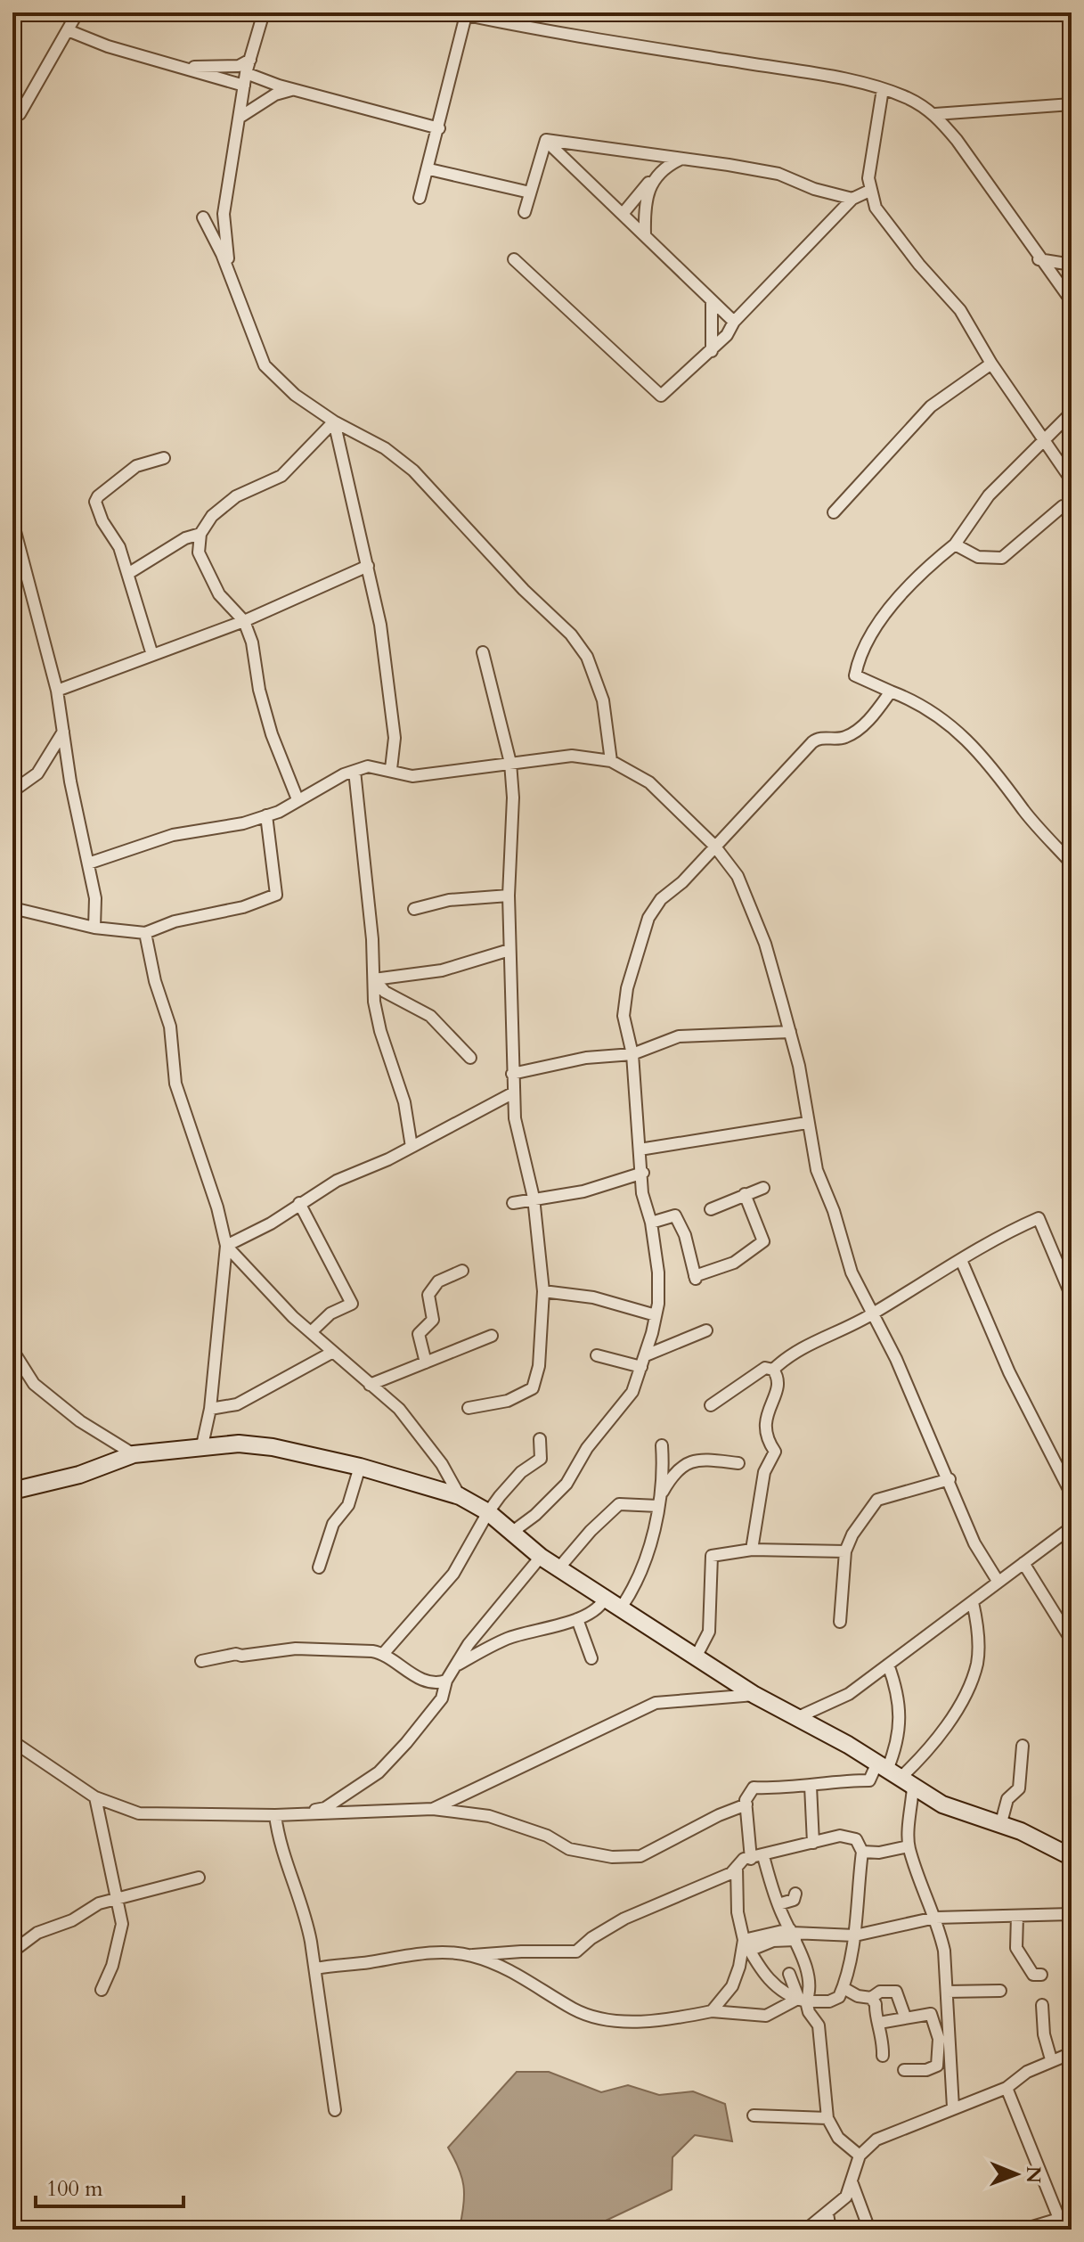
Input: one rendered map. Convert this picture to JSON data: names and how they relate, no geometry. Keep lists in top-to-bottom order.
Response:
{
  "scale_bar": "100 m",
  "north": "right"
}
